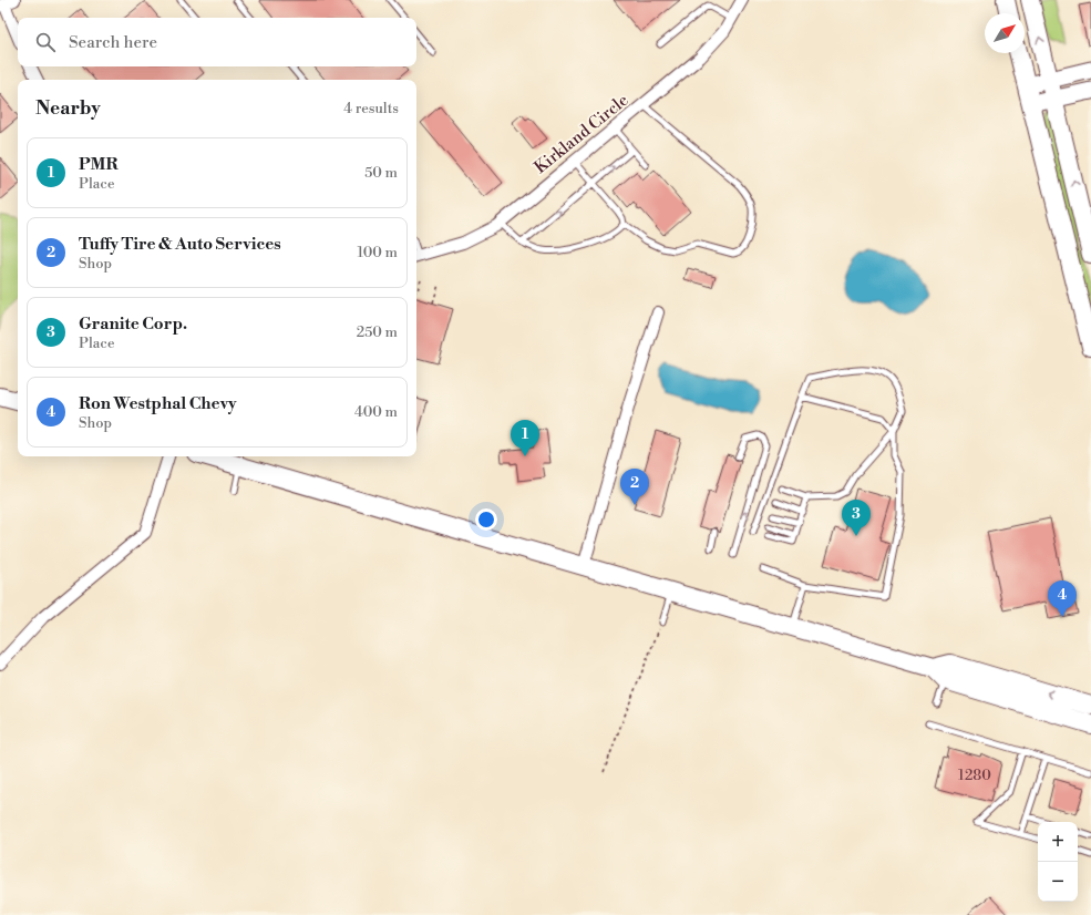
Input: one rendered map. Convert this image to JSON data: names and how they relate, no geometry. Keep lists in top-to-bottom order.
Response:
{
  "streets": {
    "street": ["Kirkland Circle"]
  },
  "house_numbers": ["1280"],
  "north": "top right",
  "page": {
    "search": "Search here",
    "heading": ["Nearby", "4 results"],
    "list": [
      {
        "mark": "1",
        "name": "PMR",
        "note": "Place",
        "value": "50 m"
      },
      {
        "mark": "2",
        "name": "Tuffy Tire & Auto Services",
        "note": "Shop",
        "value": "100 m"
      },
      {
        "mark": "3",
        "name": "Granite Corp.",
        "note": "Place",
        "value": "250 m"
      },
      {
        "mark": "4",
        "name": "Ron Westphal Chevy",
        "note": "Shop",
        "value": "400 m"
      }
    ],
    "pins": [
      "1",
      "2",
      "3",
      "4"
    ],
    "map_buttons": ["+", "−"]
  }
}
